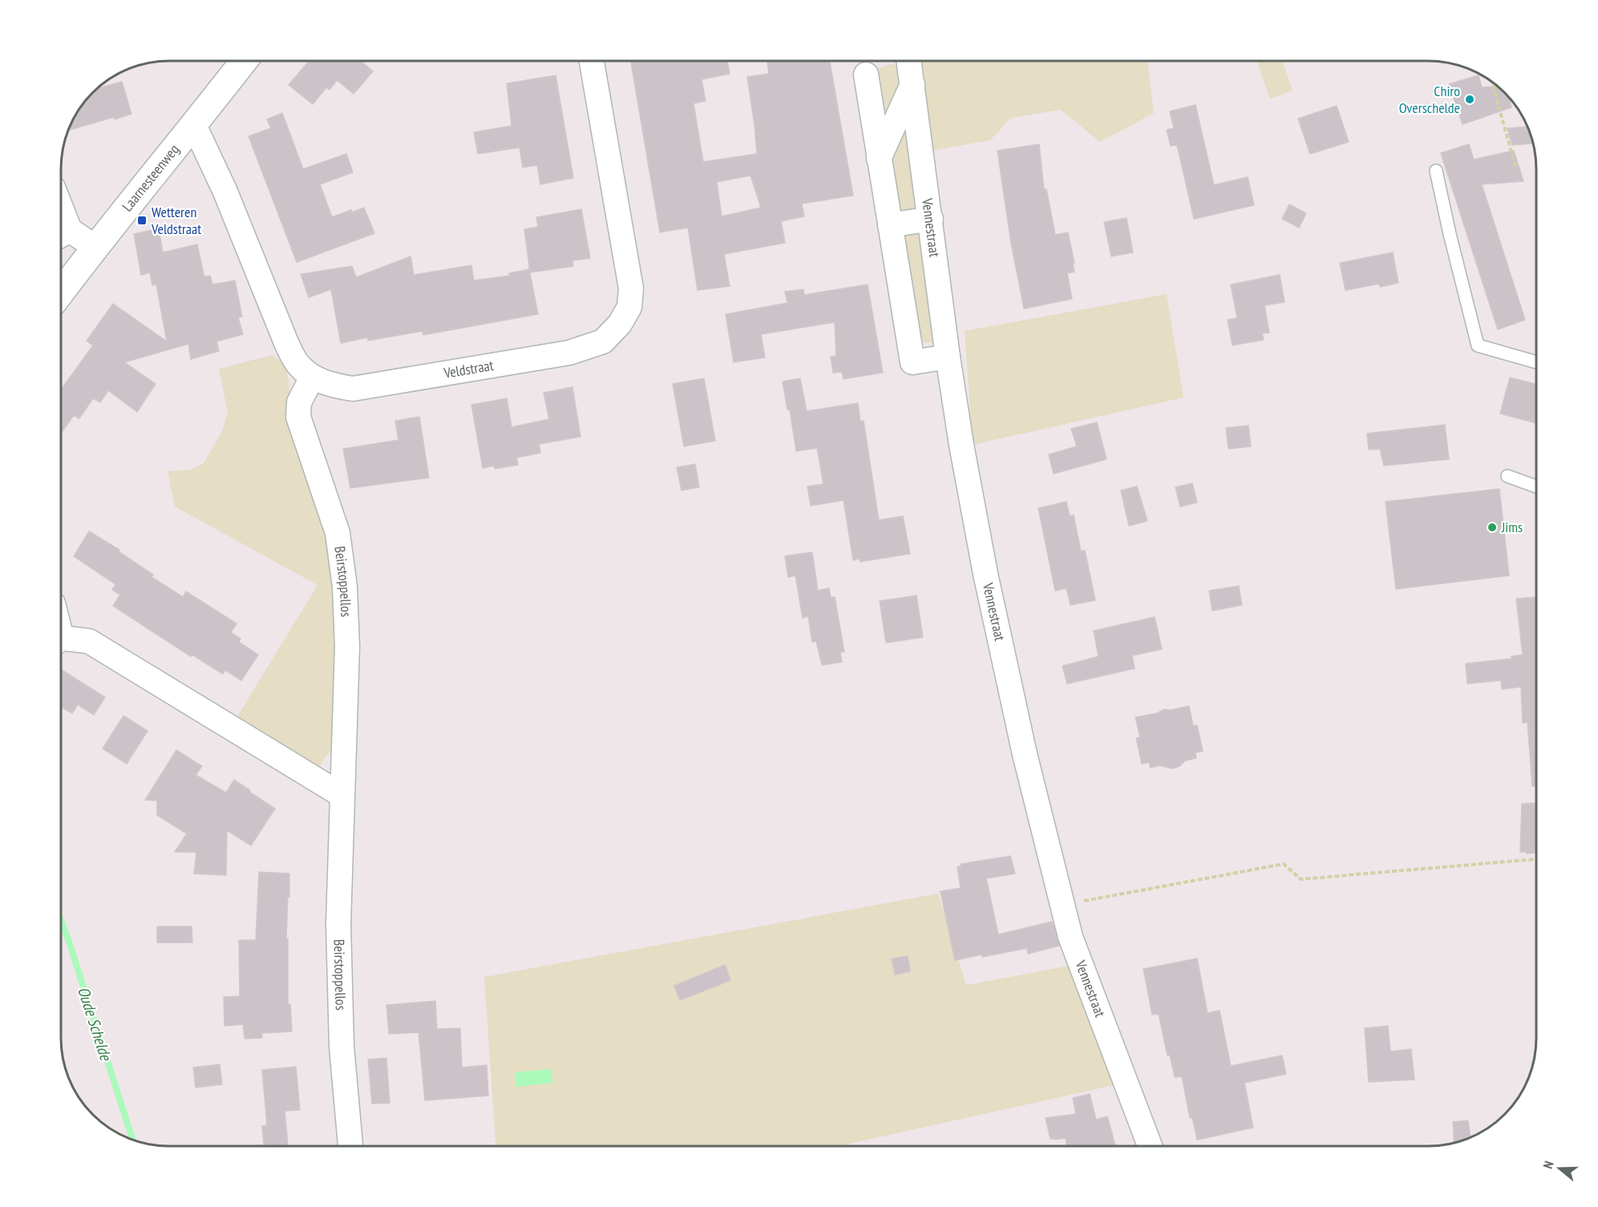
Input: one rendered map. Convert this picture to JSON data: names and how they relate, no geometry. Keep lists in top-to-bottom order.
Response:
{
  "streets": {
    "street": [
      "Laarnesteenweg",
      "Vennestraat",
      "Veldstraat",
      "Beirstoppellos"
    ]
  },
  "crossings": [
    ["Laarnesteenweg", "Veldstraat"],
    ["Veldstraat", "Beirstoppellos"]
  ],
  "water": ["Oude Schelde"],
  "places": {
    "other": ["Chiro Overschelde", "Jims"],
    "transit": ["Wetteren Veldstraat"]
  },
  "north": "left"
}
